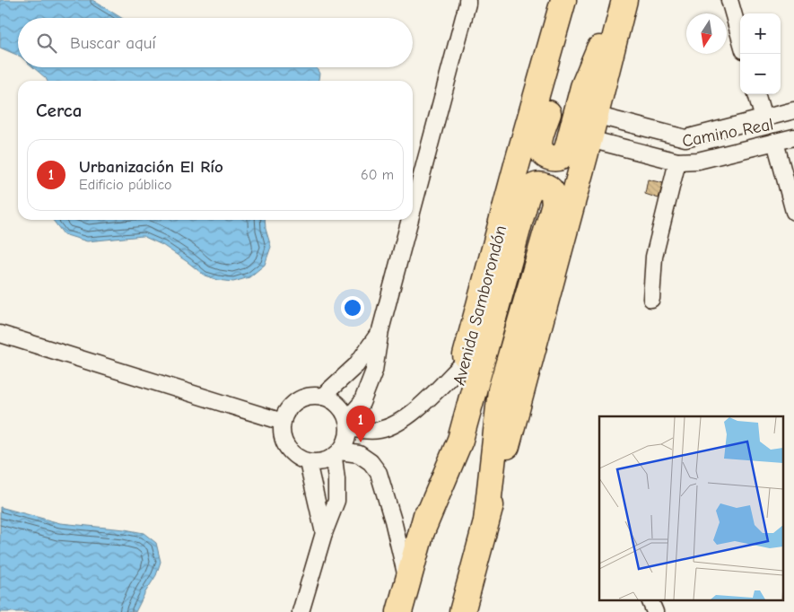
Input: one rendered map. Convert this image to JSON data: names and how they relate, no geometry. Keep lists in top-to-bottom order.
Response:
{
  "streets": {
    "highway": ["Avenida Samborondón"],
    "street": ["Camino Real"]
  },
  "north": "bottom",
  "page": {
    "map_buttons": ["+", "−"],
    "search": "Buscar aquí",
    "heading": "Cerca",
    "list": [
      {
        "mark": "1",
        "name": "Urbanización El Río",
        "note": "Edificio público",
        "value": "60 m"
      }
    ],
    "pins": "1"
  }
}
